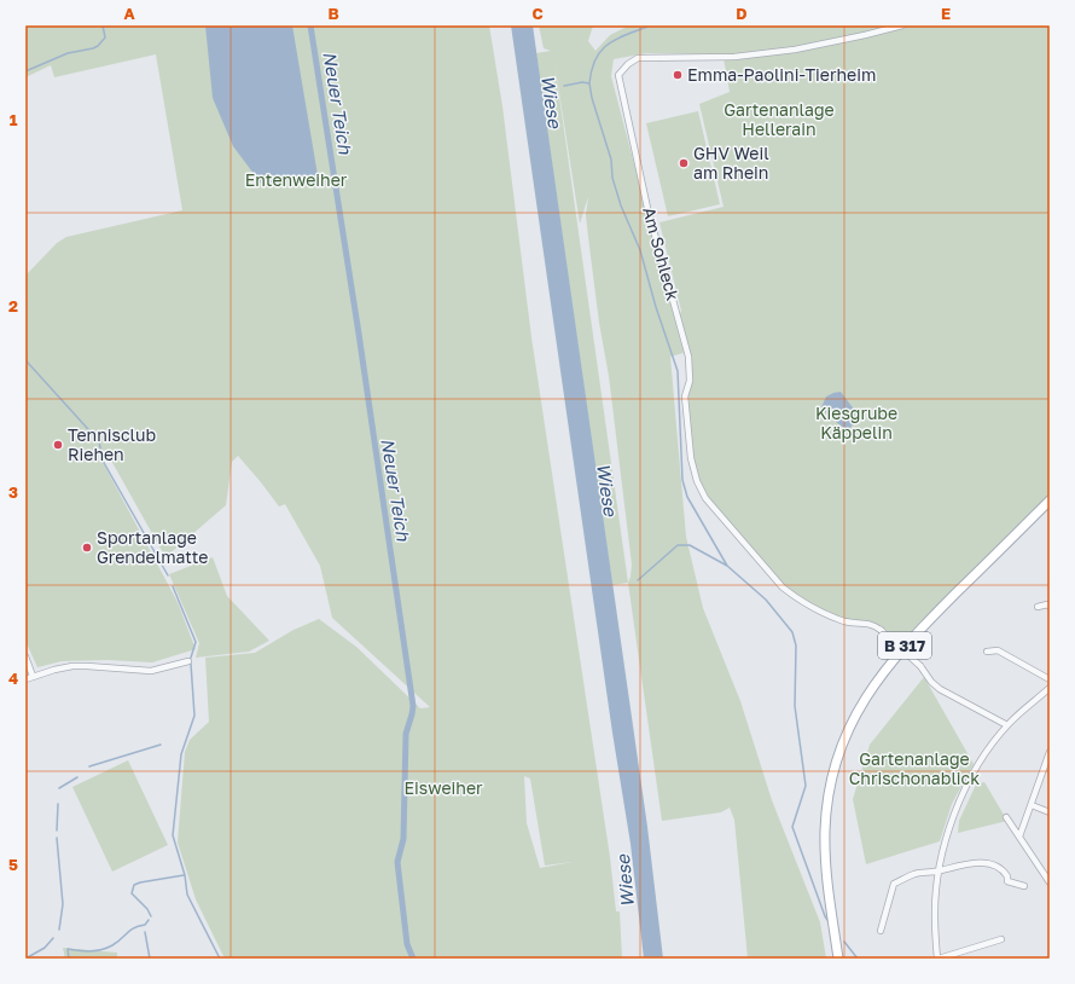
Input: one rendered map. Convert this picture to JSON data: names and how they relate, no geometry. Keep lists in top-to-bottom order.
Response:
{
  "streets": {
    "main road": ["B 317"],
    "street": ["Am Sohleck"]
  },
  "water": ["Wiese", "Neuer Teich"],
  "parks": [
    "Gartenanlage Hellerain",
    "Entenweiher",
    "Kiesgrube Käppelin",
    "Gartenanlage Chrischonablick",
    "Eisweiher"
  ],
  "places": [
    "Emma-Paolini-Tierheim",
    "GHV Weil am Rhein",
    "Tennisclub Riehen",
    "Sportanlage Grendelmatte"
  ],
  "grid": {
    "columns": [
      "A",
      "B",
      "C",
      "D",
      "E"
    ],
    "rows": [
      "1",
      "2",
      "3",
      "4",
      "5"
    ]
  }
}
